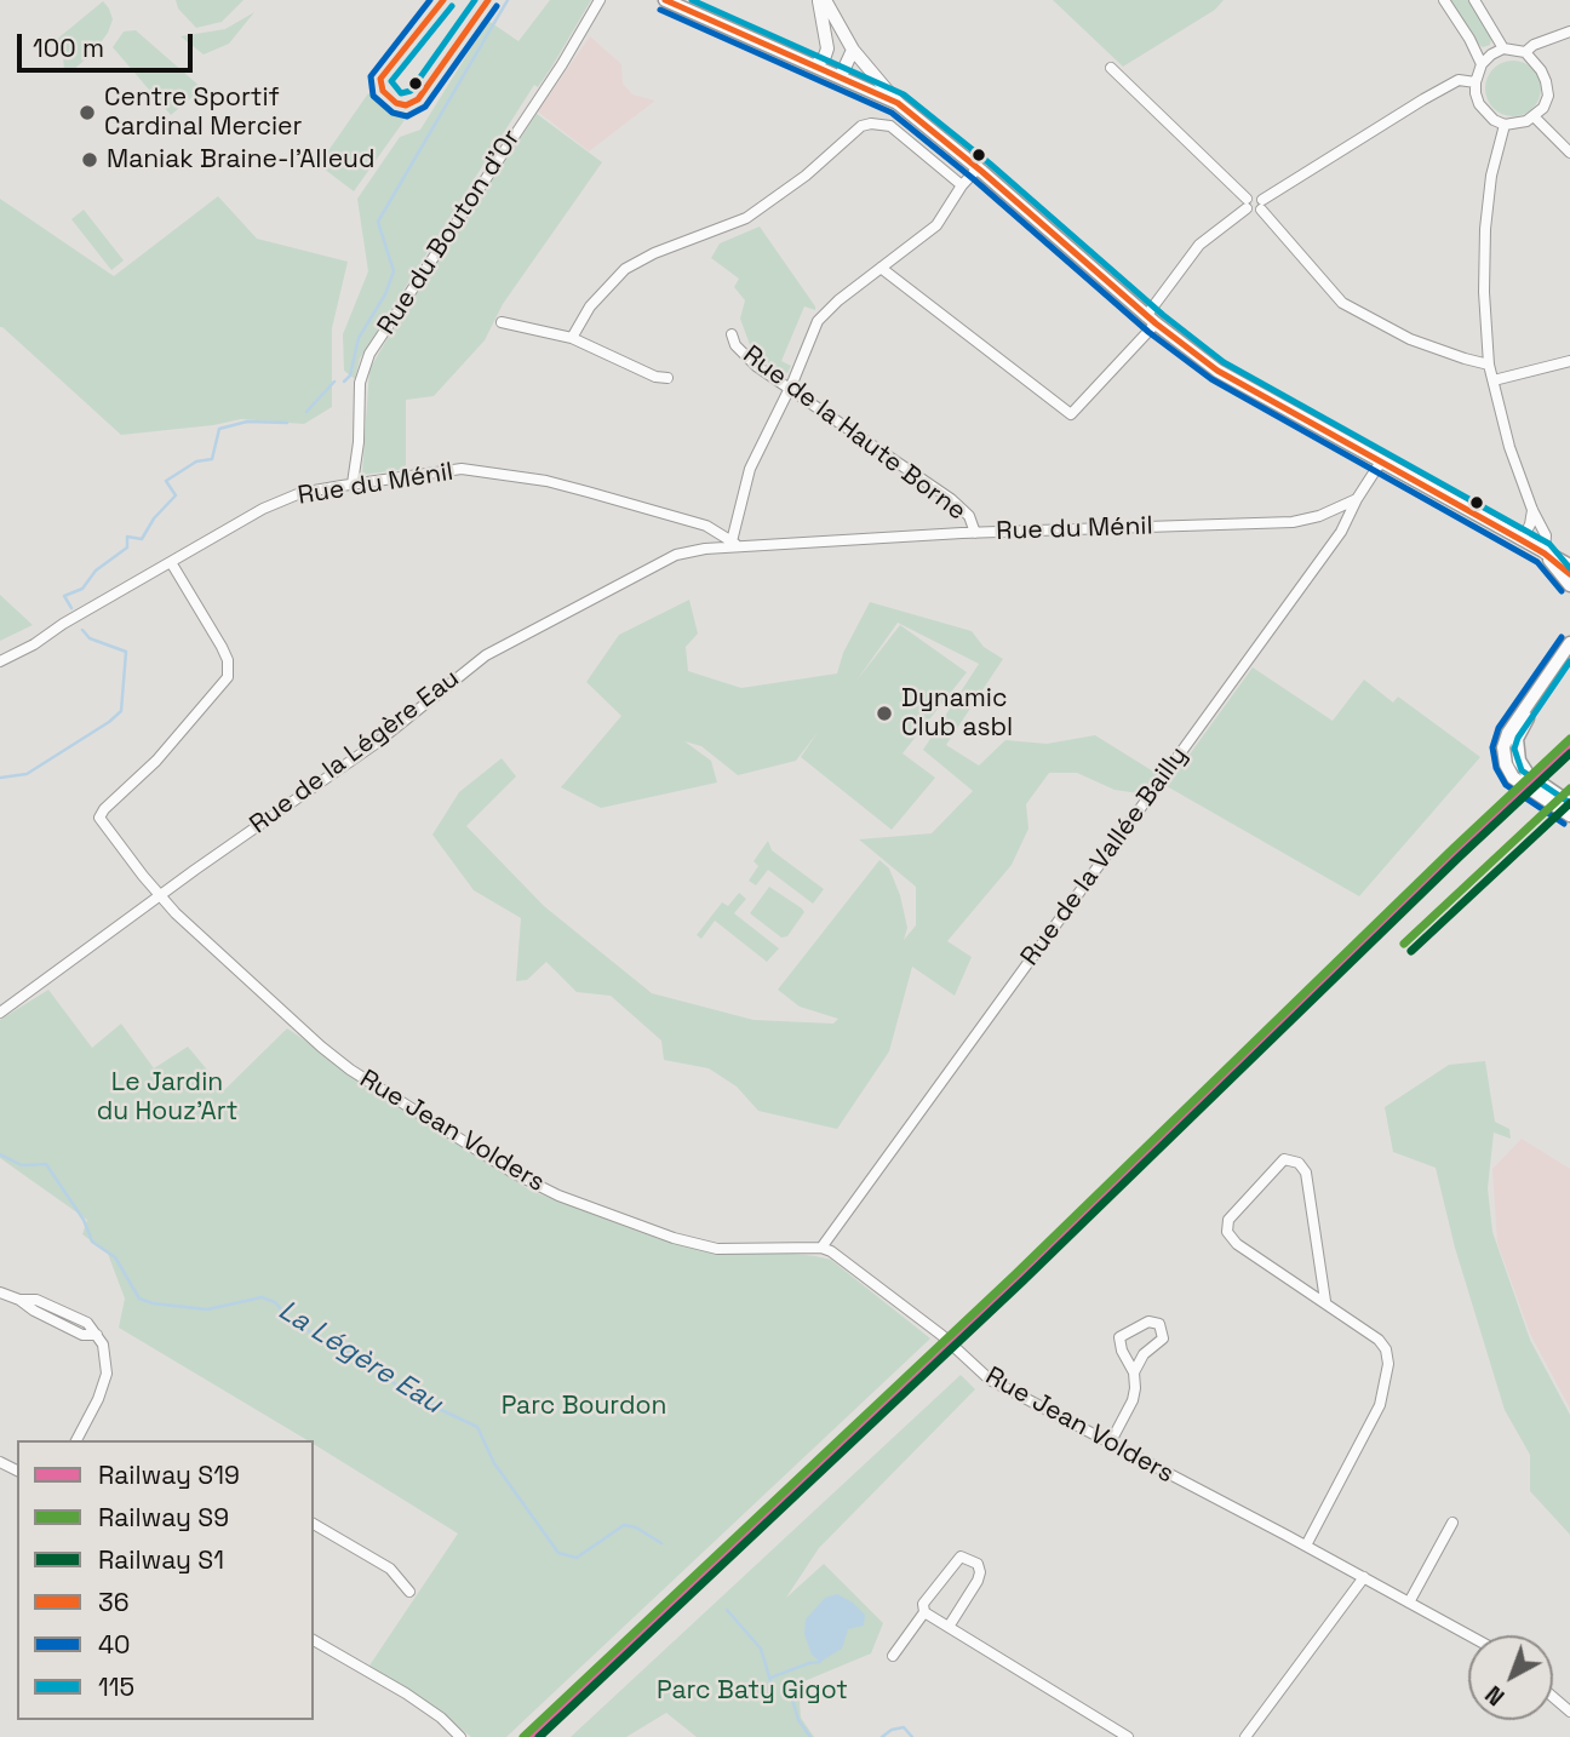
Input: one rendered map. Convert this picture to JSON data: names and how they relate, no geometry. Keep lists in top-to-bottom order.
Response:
{
  "streets": {
    "street": [
      "Rue du Bouton d'Or",
      "Rue de la Haute Borne",
      "Rue du Ménil",
      "Rue de la Légère Eau",
      "Rue de la Vallée Bailly",
      "Rue Jean Volders"
    ]
  },
  "crossings": [
    ["Rue du Bouton d'Or", "Rue du Ménil"],
    ["Rue de la Haute Borne", "Rue du Ménil"],
    ["Rue du Ménil", "Rue de la Légère Eau"],
    ["Rue du Ménil", "Rue de la Vallée Bailly"],
    ["Rue du Ménil", "Rue Jean Volders"],
    ["Rue de la Légère Eau", "Rue Jean Volders"],
    ["Rue de la Vallée Bailly", "Rue Jean Volders"]
  ],
  "water": ["La Légère Eau"],
  "parks": ["Le Jardin du Houz’Art", "Parc Bourdon", "Parc Baty Gigot"],
  "places": ["Centre Sportif Cardinal Mercier", "Maniak Braine-l'Alleud", "Dynamic Club asbl"],
  "lines": [
    "transit line 36",
    "transit line 40",
    "transit line 115",
    "rail line S9",
    "rail line S19",
    "rail line S1"
  ],
  "legend": [
    "Railway S19",
    "Railway S9",
    "Railway S1",
    "36",
    "40",
    "115"
  ],
  "scale_bar": "100 m",
  "north": "bottom left"
}
